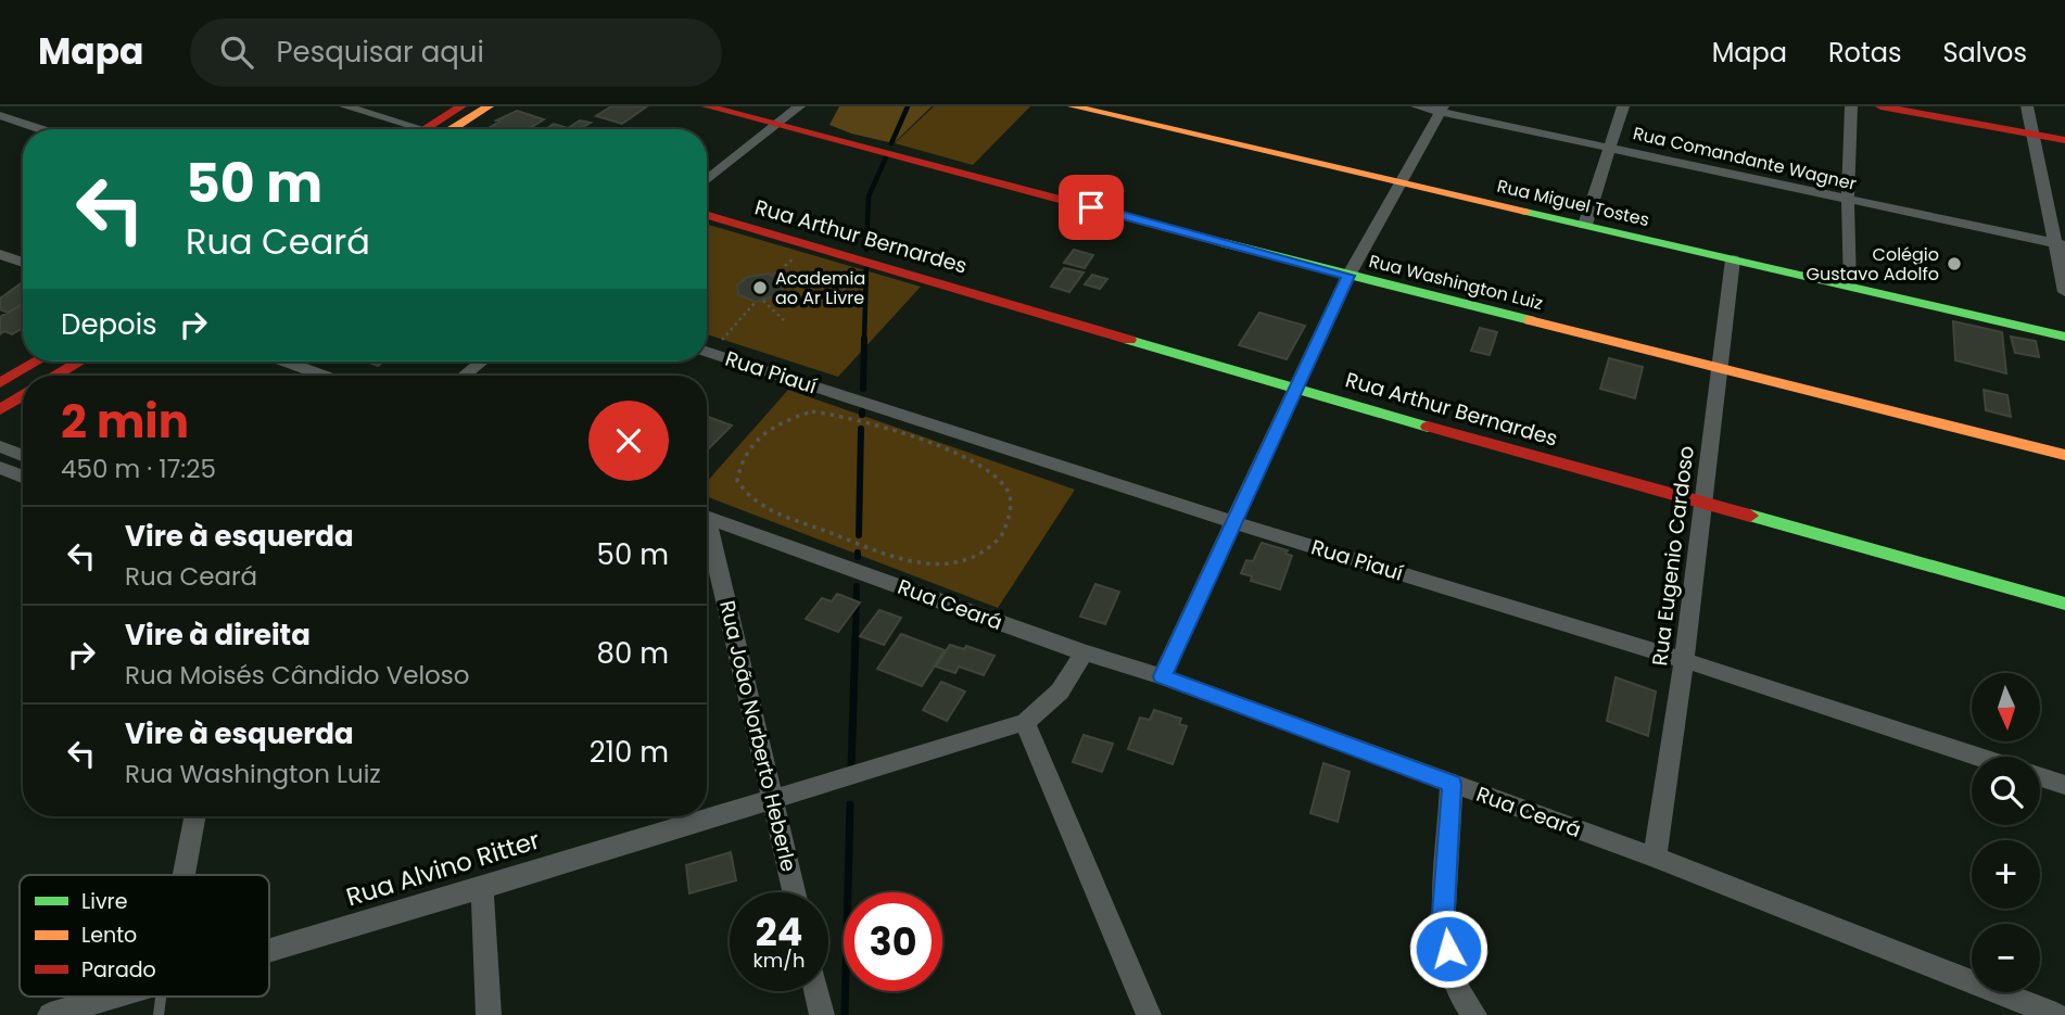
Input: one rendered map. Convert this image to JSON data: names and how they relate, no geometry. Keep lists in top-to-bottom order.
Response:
{
  "streets": {
    "street": [
      "Rua Comandante Wagner",
      "Rua Miguel Tostes",
      "Rua Arthur Bernardes",
      "Rua Washington Luiz",
      "Rua Piauí",
      "Rua Eugenio Cardoso",
      "Rua Ceará",
      "Rua João Norberto Heberle",
      "Rua Alvino Ritter"
    ]
  },
  "crossings": [
    ["Rua Miguel Tostes", "Rua Eugenio Cardoso"],
    ["Rua Arthur Bernardes", "Rua Eugenio Cardoso"],
    ["Rua Washington Luiz", "Rua Eugenio Cardoso"],
    ["Rua Piauí", "Rua Eugenio Cardoso"],
    ["Rua Eugenio Cardoso", "Rua Ceará"],
    ["Rua Ceará", "Rua Alvino Ritter"],
    ["Rua João Norberto Heberle", "Rua Alvino Ritter"]
  ],
  "places": ["Colégio Gustavo Adolfo", "Academia ao Ar Livre"],
  "legend": ["Livre", "Lento", "Parado"],
  "north": "bottom",
  "page": {
    "header": "Mapa",
    "search": "Pesquisar aqui",
    "nav": ["Mapa", "Rotas", "Salvos"],
    "turn": ["50 m", "Rua Ceará"],
    "then": "Depois",
    "heading": ["2 min", "450 m · 17:25"],
    "list": [
      {
        "name": "Vire à esquerda",
        "note": "Rua Ceará",
        "value": "50 m"
      },
      {
        "name": "Vire à direita",
        "note": "Rua Moisés Cândido Veloso",
        "value": "80 m"
      },
      {
        "name": "Vire à esquerda",
        "note": "Rua Washington Luiz",
        "value": "210 m"
      }
    ],
    "map_buttons": ["+", "−"],
    "speed": "24 km/h",
    "limit": "30"
  }
}
